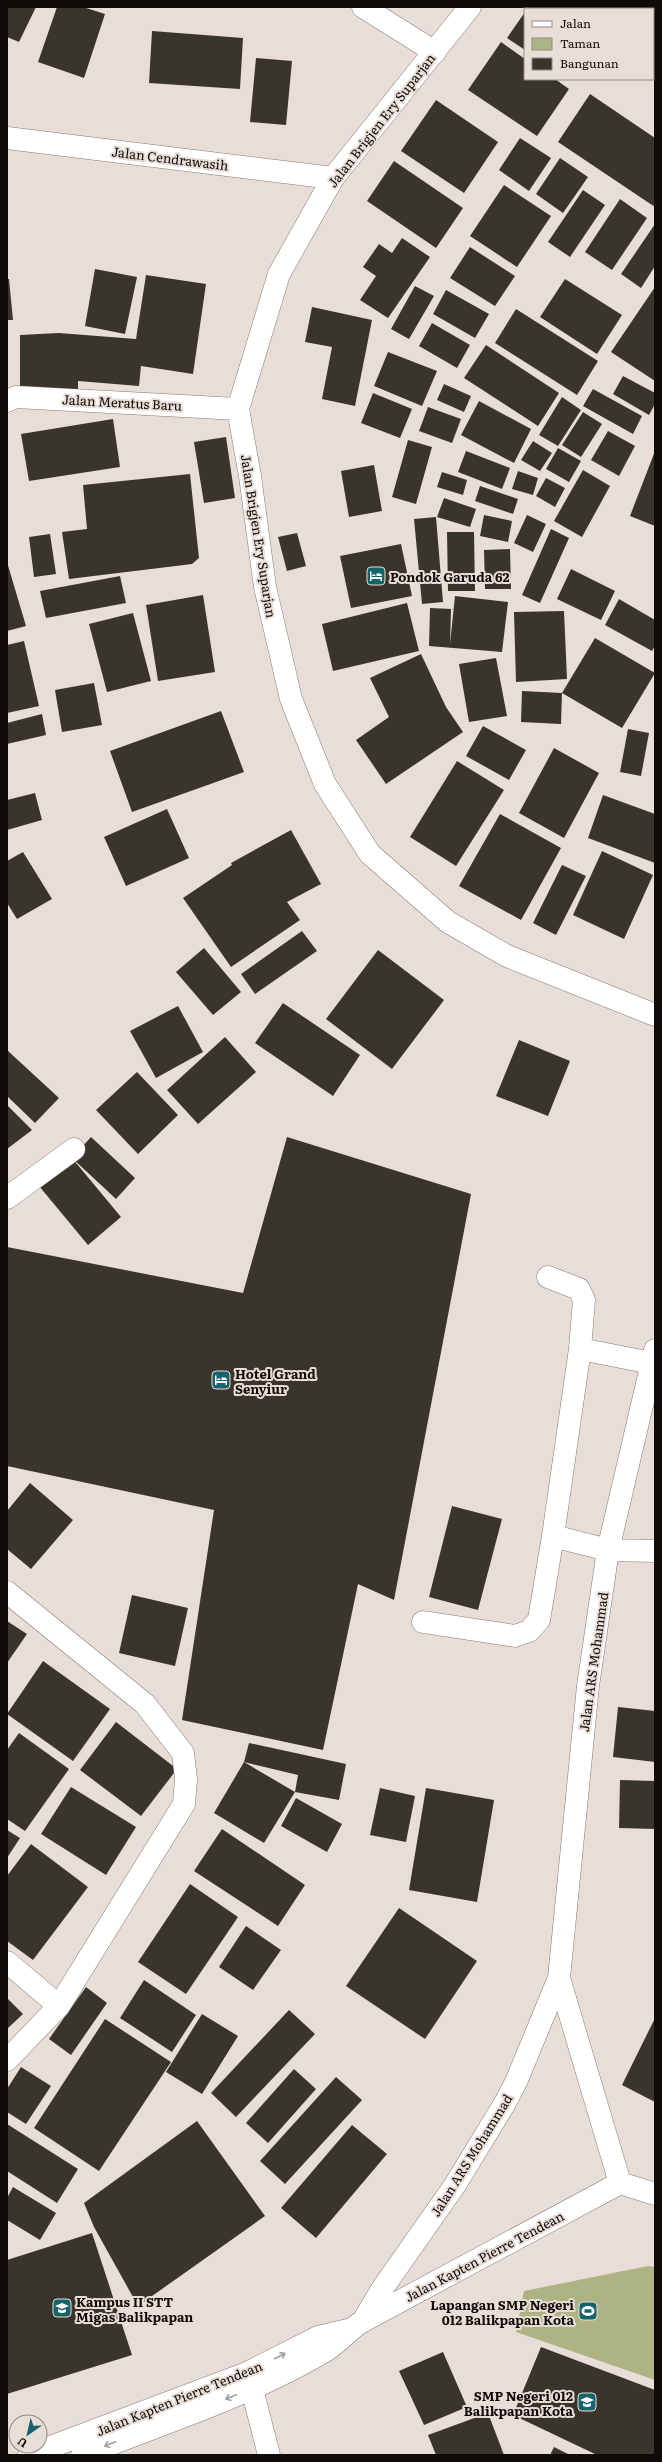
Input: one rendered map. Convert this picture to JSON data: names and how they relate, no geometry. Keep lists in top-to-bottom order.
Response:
{
  "streets": {
    "street": [
      "Jalan Brigjen Ery Suparjan",
      "Jalan Cendrawasih",
      "Jalan Meratus Baru",
      "Jalan ARS Mohammad",
      "Jalan Kapten Pierre Tendean"
    ]
  },
  "crossings": [
    ["Jalan Brigjen Ery Suparjan", "Jalan Cendrawasih"],
    ["Jalan Brigjen Ery Suparjan", "Jalan Meratus Baru"],
    ["Jalan ARS Mohammad", "Jalan Kapten Pierre Tendean"]
  ],
  "places": {
    "hotel": ["Pondok Garuda 62", "Hotel Grand Senyiur"],
    "school or university": ["Kampus II STT Migas Balikpapan", "SMP Negeri 012 Balikpapan Kota"],
    "sports": ["Lapangan SMP Negeri 012 Balikpapan Kota"]
  },
  "legend": ["Jalan", "Taman", "Bangunan"],
  "north": "bottom left"
}
